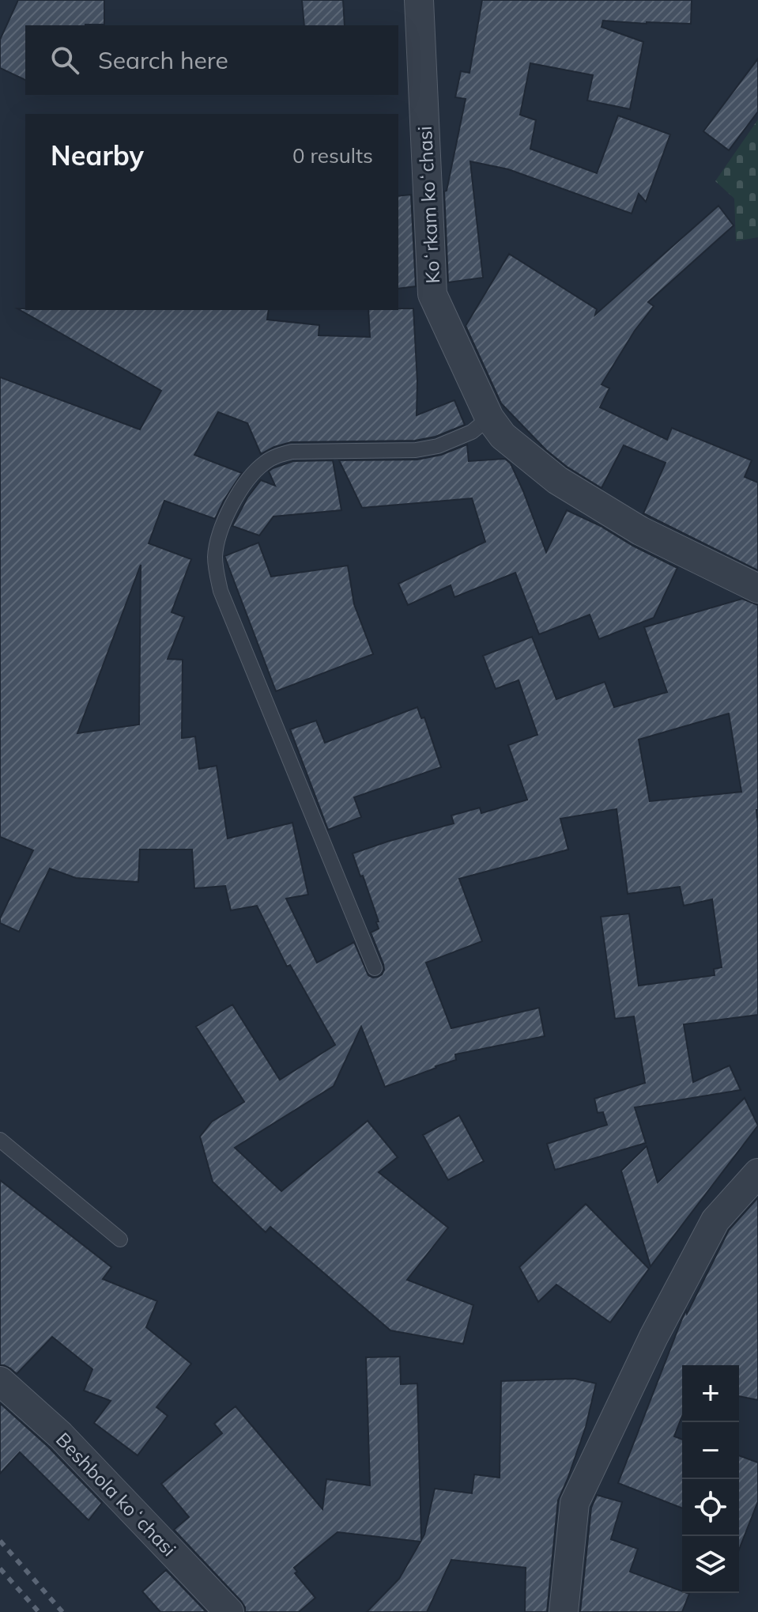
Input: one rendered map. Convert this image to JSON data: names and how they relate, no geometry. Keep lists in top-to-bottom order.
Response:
{
  "streets": {
    "street": ["Koʻrkam koʻchasi", "Beshbola koʻchasi"]
  },
  "page": {
    "search": "Search here",
    "heading": ["Nearby", "0 results"],
    "map_buttons": ["+", "−"]
  }
}
